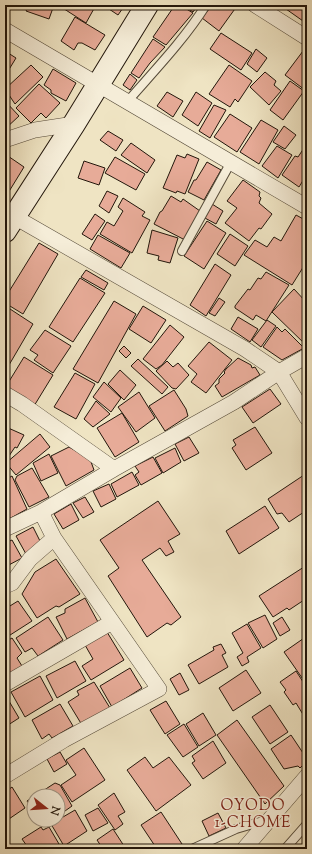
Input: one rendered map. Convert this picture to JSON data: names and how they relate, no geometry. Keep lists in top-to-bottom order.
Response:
{
  "districts": ["OYODO 1-CHOME"],
  "north": "right"
}
